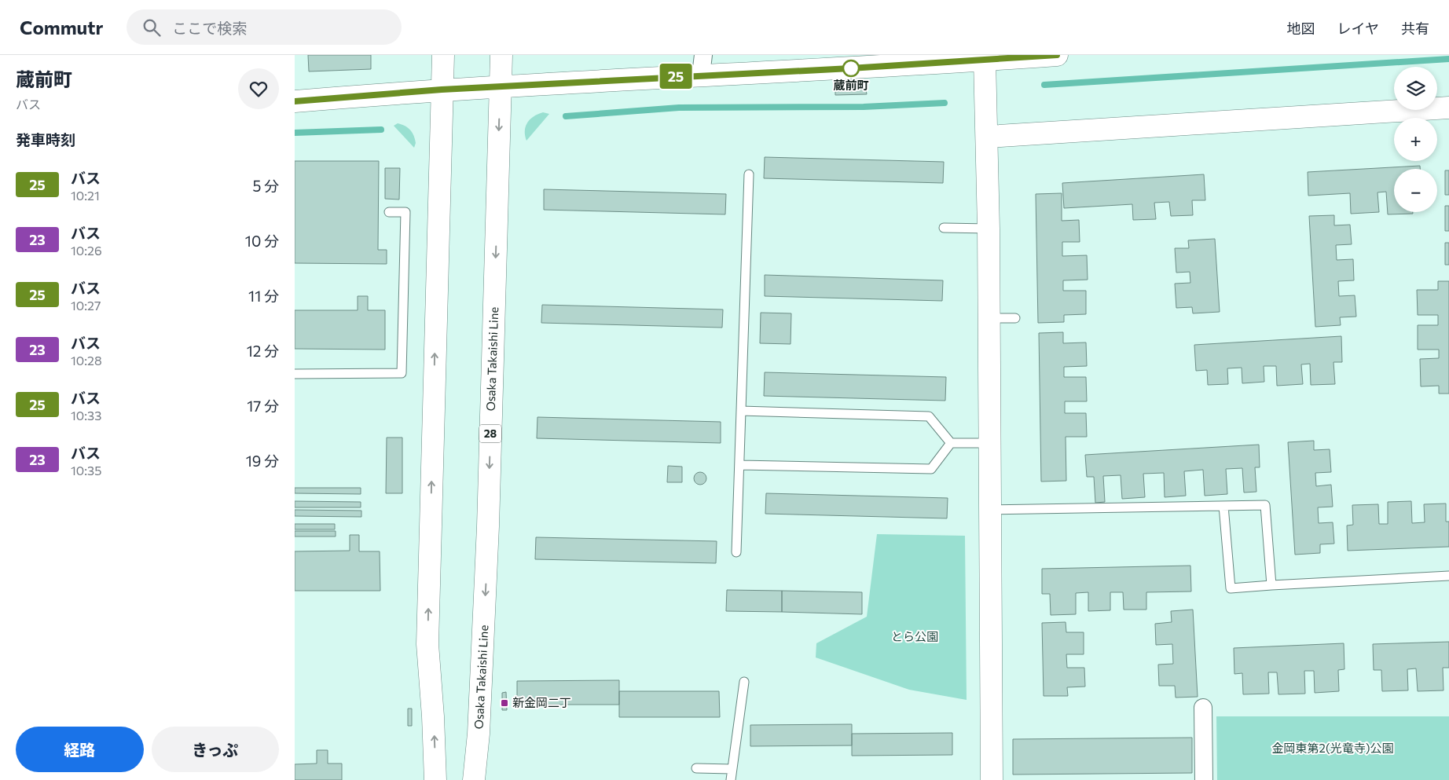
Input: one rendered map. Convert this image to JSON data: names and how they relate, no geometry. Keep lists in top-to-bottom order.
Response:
{
  "streets": {
    "main road": ["Osaka Takaishi Line", "28"]
  },
  "parks": ["とら公園", "金岡東第2(光竜寺)公園"],
  "places": {
    "other": ["蔵前町"],
    "transit": ["新金岡二丁"]
  },
  "lines": ["bus line 25"],
  "page": {
    "header": "Commutr",
    "search": "ここで検索",
    "nav": ["地図", "レイヤ", "共有"],
    "heading": [
      ["蔵前町", "バス"],
      "発車時刻"
    ],
    "on_map": "25",
    "map_buttons": ["+", "−"],
    "list": [
      {
        "mark": "25",
        "name": "バス",
        "note": "10:21",
        "value": "5 分"
      },
      {
        "mark": "23",
        "name": "バス",
        "note": "10:26",
        "value": "10 分"
      },
      {
        "mark": "25",
        "name": "バス",
        "note": "10:27",
        "value": "11 分"
      },
      {
        "mark": "23",
        "name": "バス",
        "note": "10:28",
        "value": "12 分"
      },
      {
        "mark": "25",
        "name": "バス",
        "note": "10:33",
        "value": "17 分"
      },
      {
        "mark": "23",
        "name": "バス",
        "note": "10:35",
        "value": "19 分"
      }
    ],
    "buttons": ["経路", "きっぷ"]
  }
}
